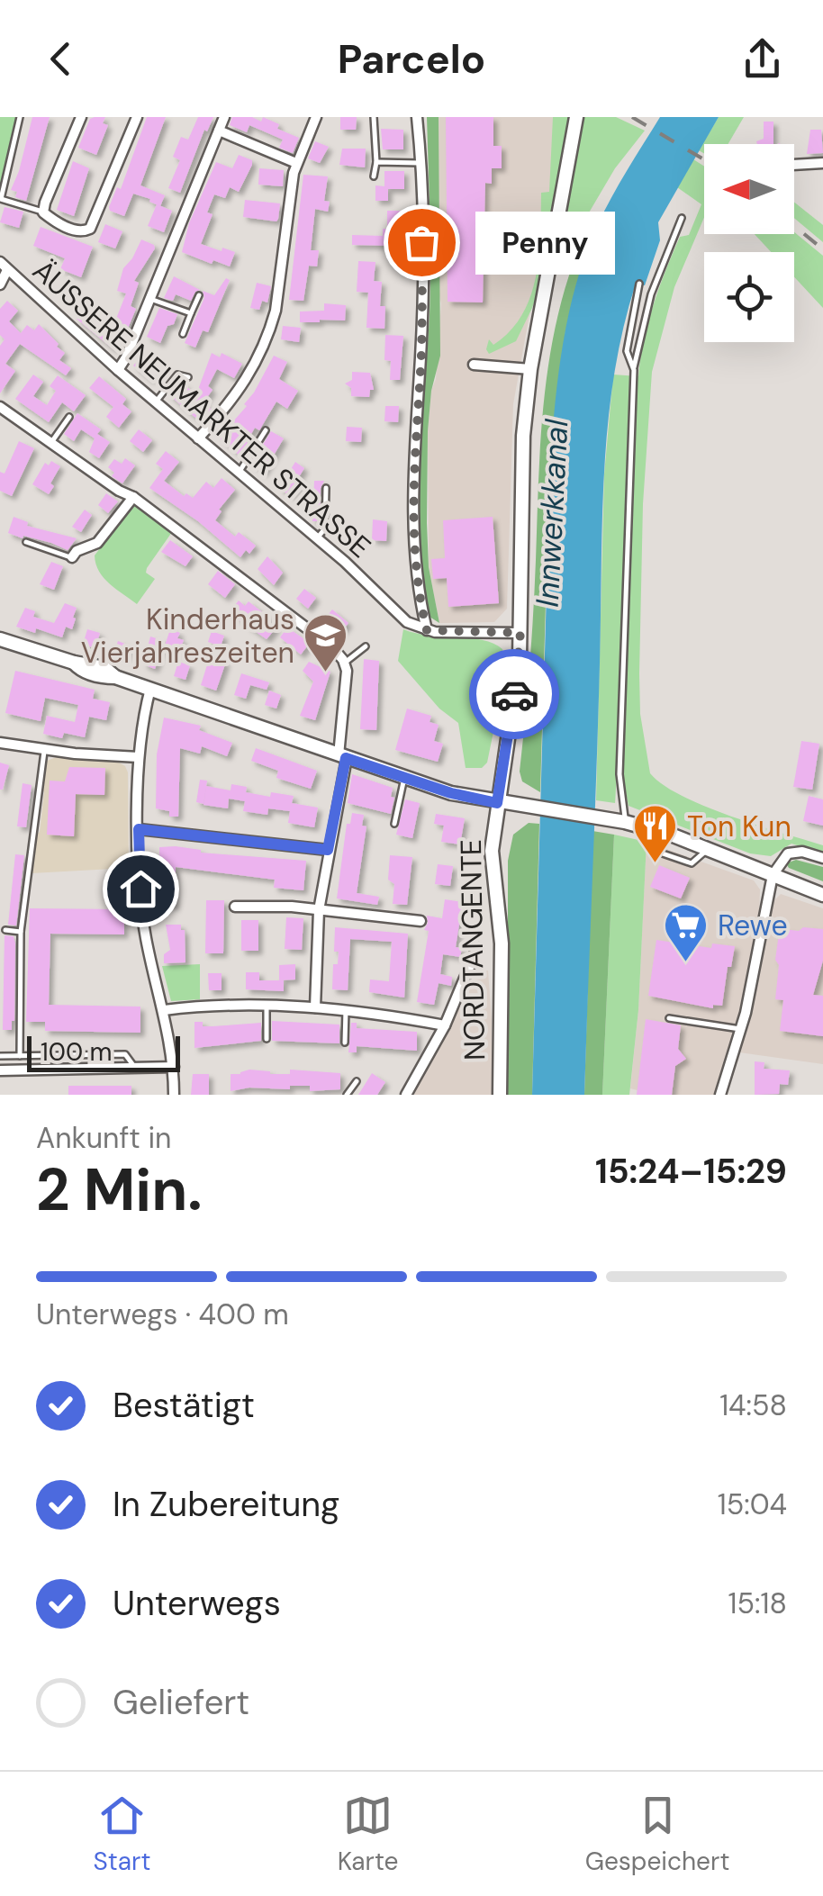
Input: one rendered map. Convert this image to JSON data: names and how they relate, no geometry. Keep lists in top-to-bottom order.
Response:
{
  "streets": {
    "main road": ["NORDTANGENTE"],
    "street": ["ÄUSSERE NEUMARKTER STRASSE"]
  },
  "water": ["Innwerkkanal"],
  "places": {
    "other": ["Penny"],
    "school or university": ["Kinderhaus Vierjahreszeiten"],
    "restaurant": ["Ton Kun"],
    "supermarket": ["Rewe"]
  },
  "scale_bar": "100 m",
  "north": "left",
  "page": {
    "header": "Parcelo",
    "bubble": "Penny",
    "scale": "100 m",
    "heading": ["2 Min.", "Ankunft in", "15:24–15:29"],
    "bar": "Unterwegs · 400 m",
    "list": [
      ["Bestätigt", "14:58"],
      ["In Zubereitung", "15:04"],
      ["Unterwegs", "15:18"],
      "Geliefert"
    ],
    "tabs": ["Start", "Karte", "Gespeichert"]
  }
}
